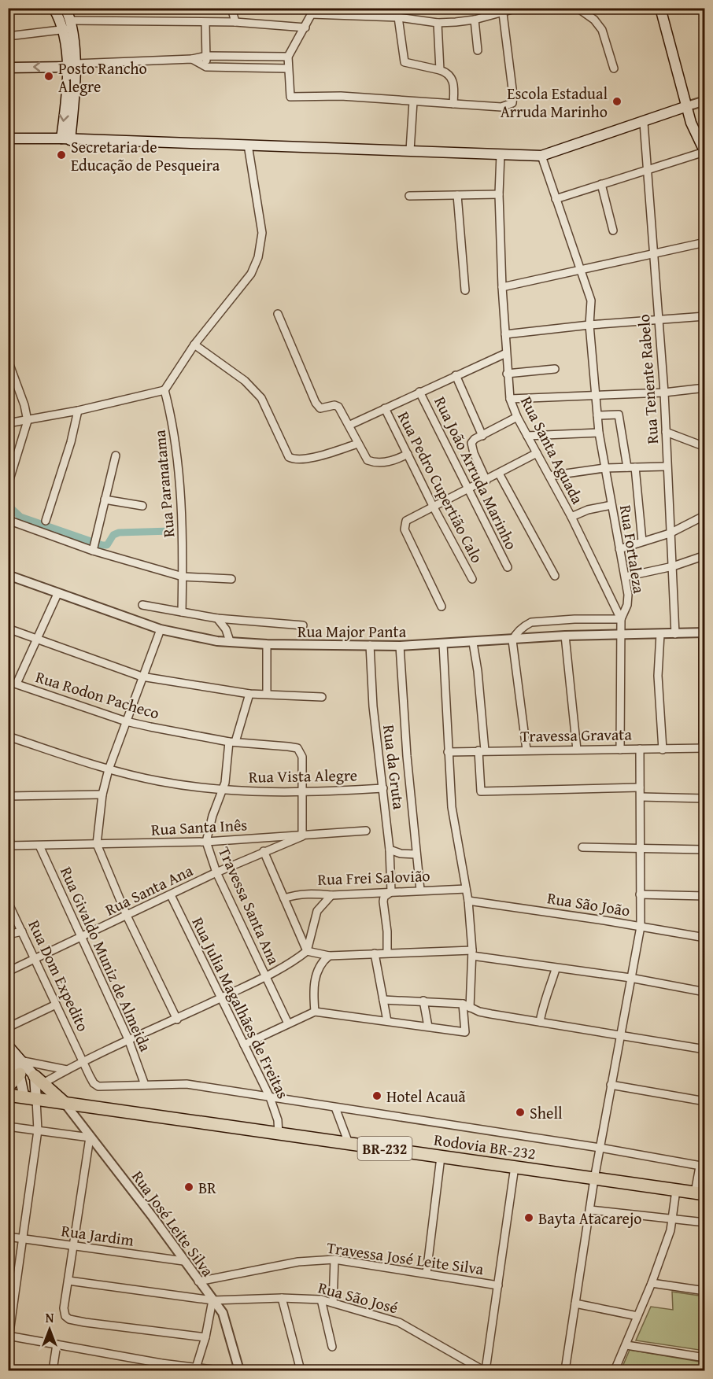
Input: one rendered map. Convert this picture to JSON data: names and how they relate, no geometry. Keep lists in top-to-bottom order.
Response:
{
  "streets": {
    "highway": ["Rodovia BR-232", "BR-232"],
    "street": [
      "Rua Tenente Rabelo",
      "Rua Santa Aguada",
      "Rua João Arruda Marinho",
      "Rua Paranatama",
      "Rua Pedro Cupertião Calo",
      "Rua Fortaleza",
      "Rua Major Panta",
      "Rua Rodon Pacheco",
      "Travessa Gravata",
      "Rua da Gruta",
      "Rua Vista Alegre",
      "Rua Santa Inês",
      "Rua Frei Salovião",
      "Rua Santa Ana",
      "Rua São João",
      "Travessa Santa Ana",
      "Rua Givaldo Muniz de Almeida",
      "Rua Dom Expedito",
      "Rua Julia Magalhães de Freitas",
      "Rua José Leite Silva",
      "Rua Jardim",
      "Travessa José Leite Silva",
      "Rua São José"
    ]
  },
  "crossings": [
    ["Rua Tenente Rabelo", "Rua Major Panta"],
    ["Rua Santa Aguada", "Rua Fortaleza"],
    ["Rua Major Panta", "Rua da Gruta"],
    ["Rua Rodon Pacheco", "Rua Vista Alegre"],
    ["Rua Rodon Pacheco", "Travessa Santa Ana"],
    ["Rua da Gruta", "Rua Vista Alegre"],
    ["Rua da Gruta", "Rua Frei Salovião"],
    ["Rua Vista Alegre", "Travessa Santa Ana"],
    ["Rua Santa Inês", "Rua Santa Ana"],
    ["Rua Santa Inês", "Travessa Santa Ana"],
    ["Rua Santa Inês", "Rua Givaldo Muniz de Almeida"],
    ["Rua Santa Ana", "Travessa Santa Ana"],
    ["Rua Santa Ana", "Rua Givaldo Muniz de Almeida"],
    ["Rua Santa Ana", "Rua Dom Expedito"],
    ["Rua Santa Ana", "Rua Julia Magalhães de Freitas"],
    ["Rua Givaldo Muniz de Almeida", "Rua Dom Expedito"],
    ["Rua Julia Magalhães de Freitas", "Rodovia BR-232"],
    ["Rodovia BR-232", "BR-232"],
    ["Rodovia BR-232", "Rua José Leite Silva"],
    ["BR-232", "Rua José Leite Silva"],
    ["Rua José Leite Silva", "Rua Jardim"],
    ["Rua José Leite Silva", "Travessa José Leite Silva"],
    ["Rua José Leite Silva", "Rua São José"]
  ],
  "places": [
    "Posto Rancho Alegre",
    "Escola Estadual Arruda Marinho",
    "Secretaria de Educação de Pesqueira",
    "Hotel Acauã",
    "Shell",
    "BR",
    "Bayta Atacarejo"
  ],
  "north": "top"
}
